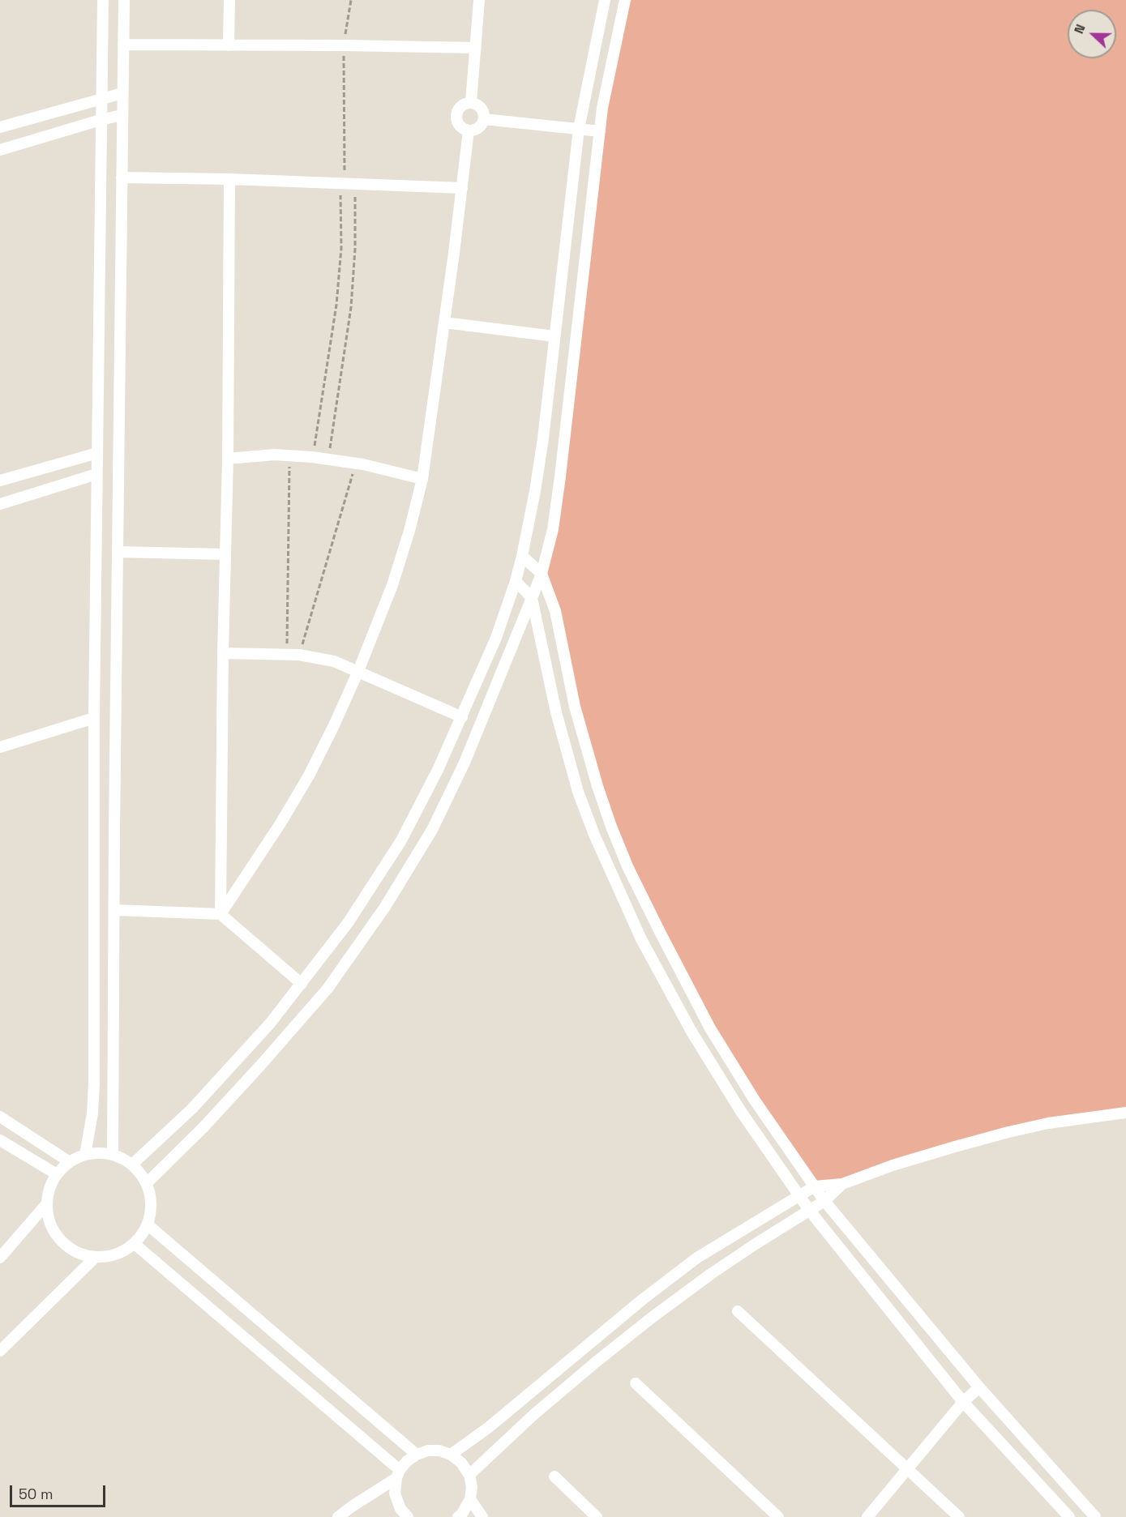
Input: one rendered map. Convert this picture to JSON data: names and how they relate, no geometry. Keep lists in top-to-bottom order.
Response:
{
  "scale_bar": "50 m",
  "north": "left"
}
